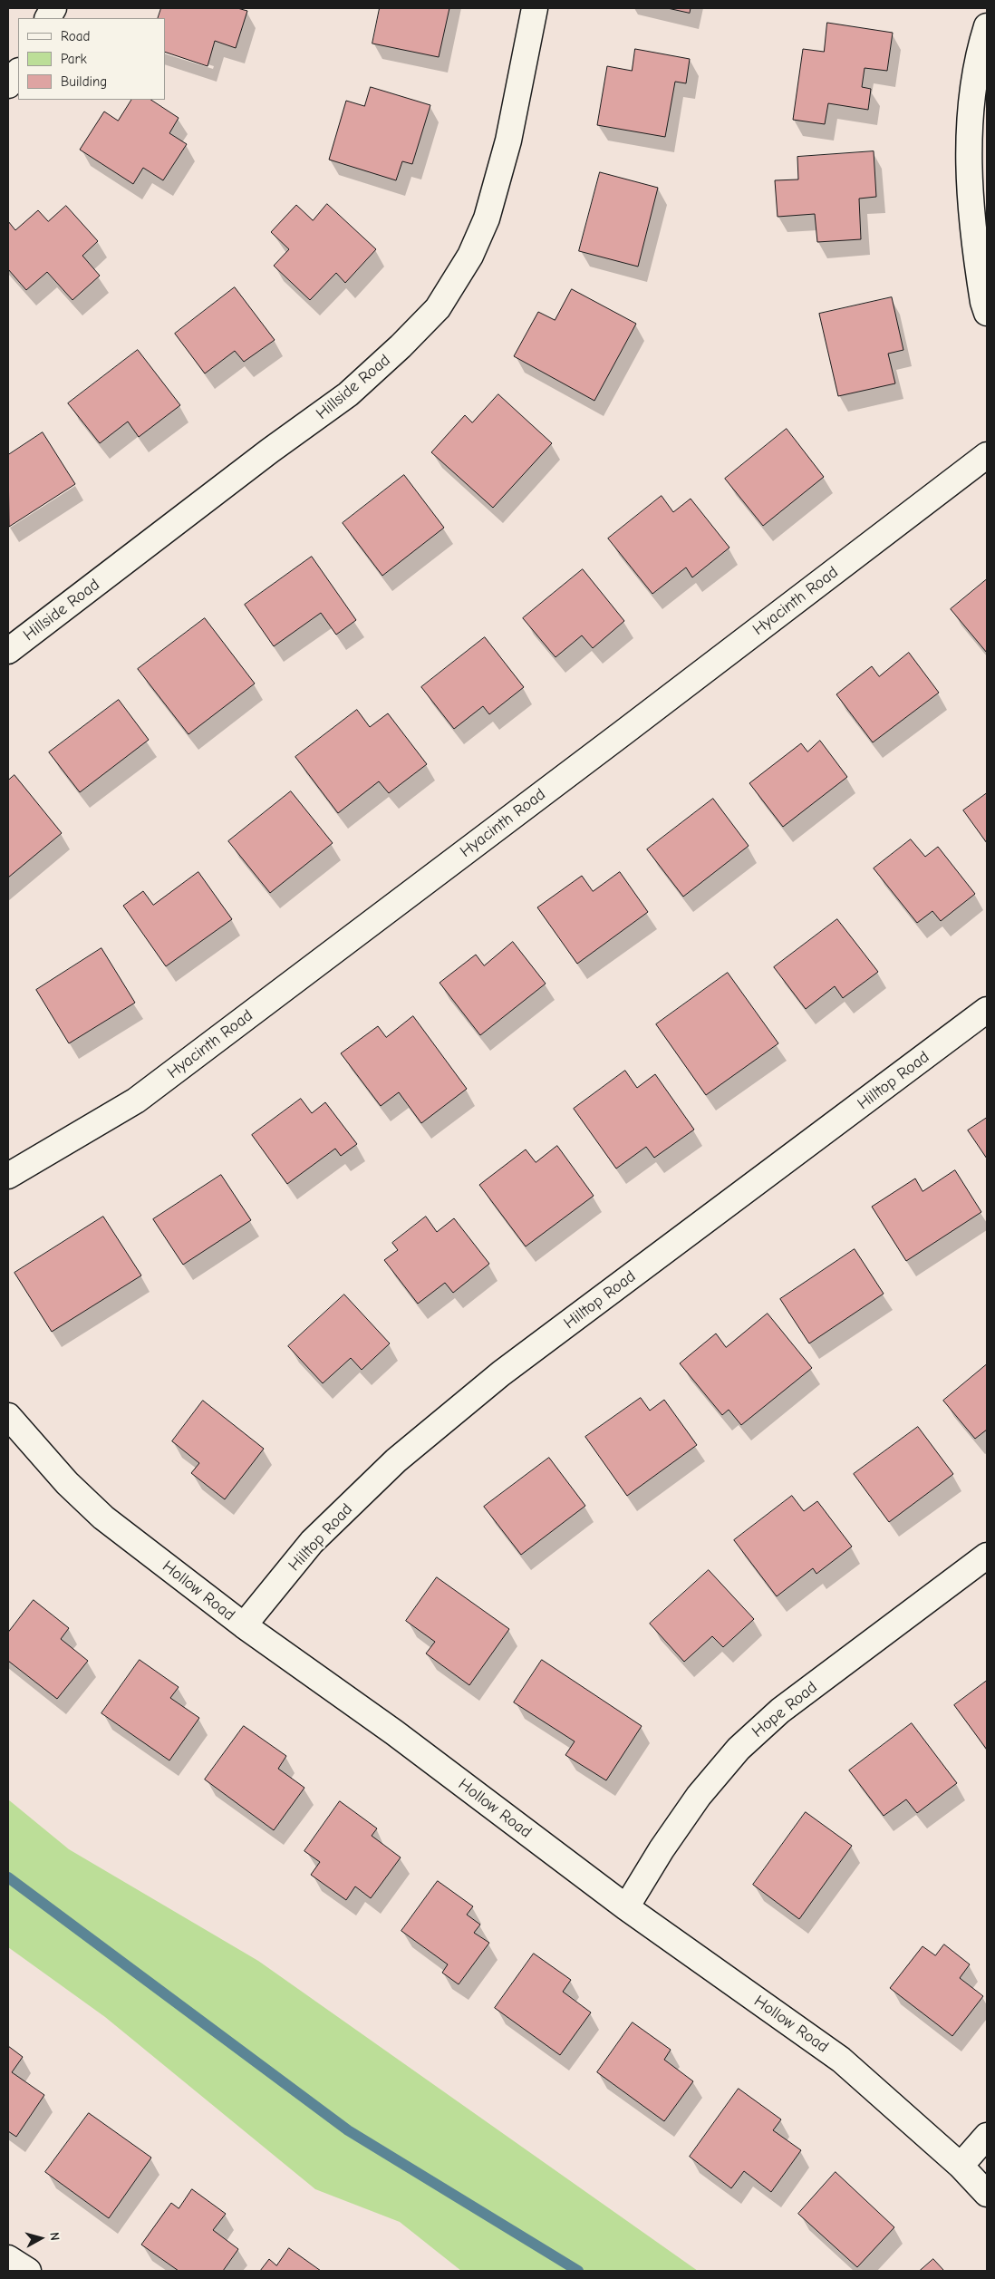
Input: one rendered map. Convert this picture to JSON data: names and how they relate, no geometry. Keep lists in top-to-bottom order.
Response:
{
  "streets": {
    "street": [
      "Hillside Road",
      "Hyacinth Road",
      "Hilltop Road",
      "Hollow Road",
      "Hope Road"
    ]
  },
  "crossings": [
    ["Hilltop Road", "Hollow Road"],
    ["Hollow Road", "Hope Road"]
  ],
  "legend": ["Road", "Park", "Building"],
  "north": "right"
}
